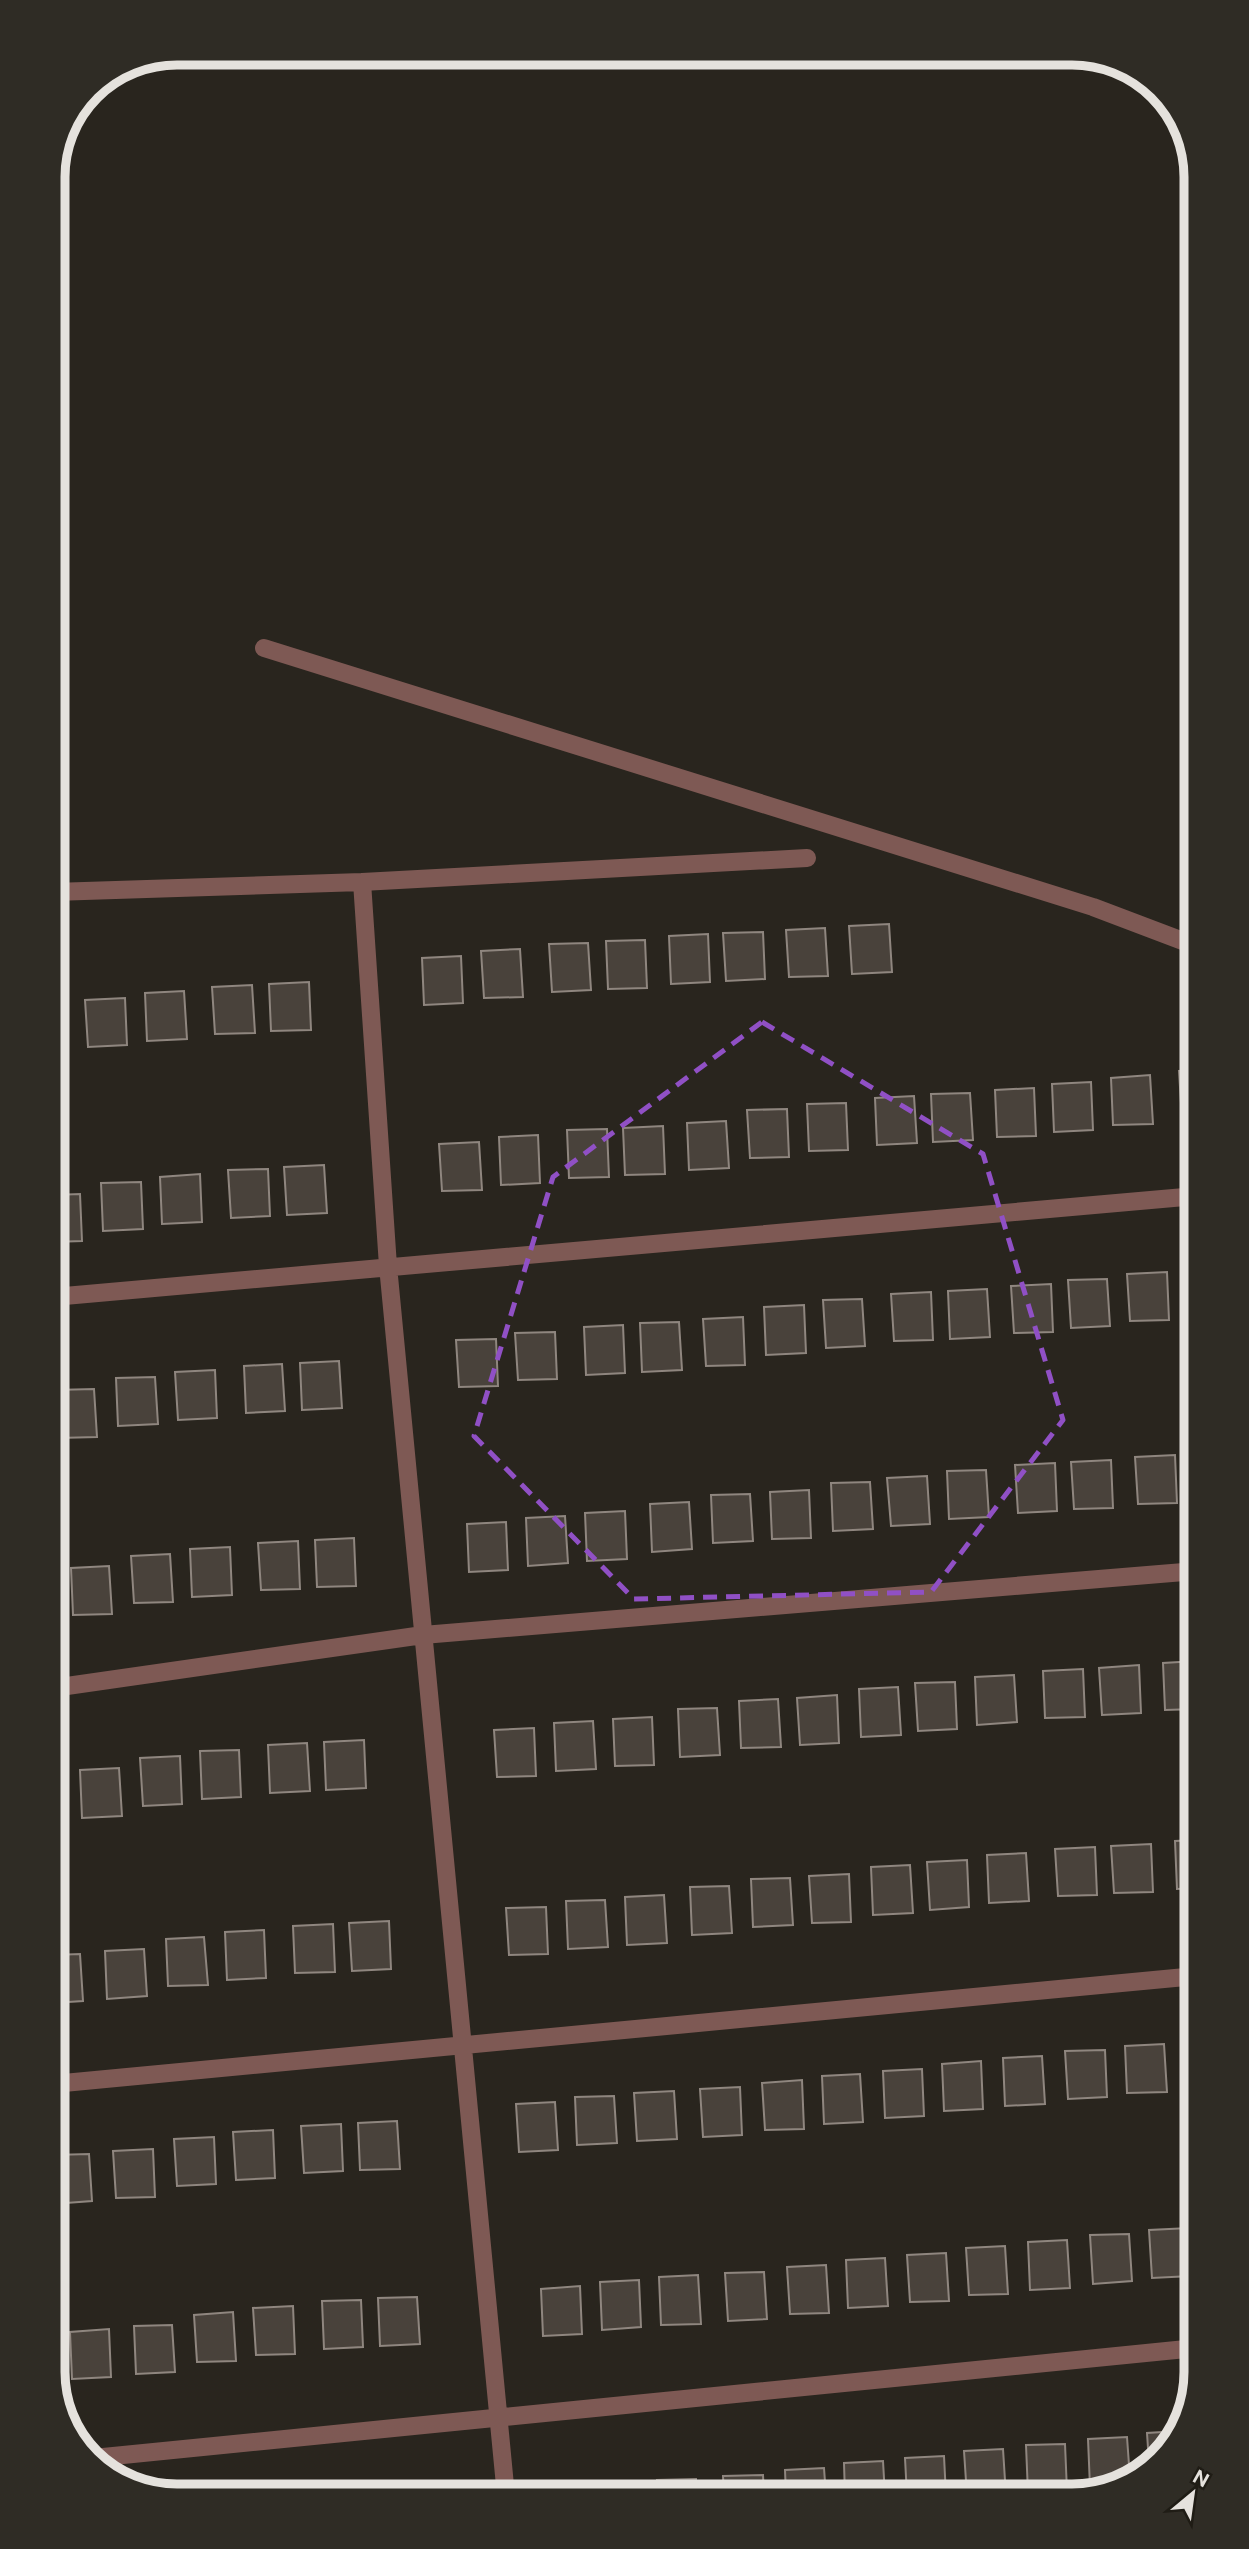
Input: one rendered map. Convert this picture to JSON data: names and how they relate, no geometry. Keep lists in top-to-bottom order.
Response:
{
  "north": "top right"
}
